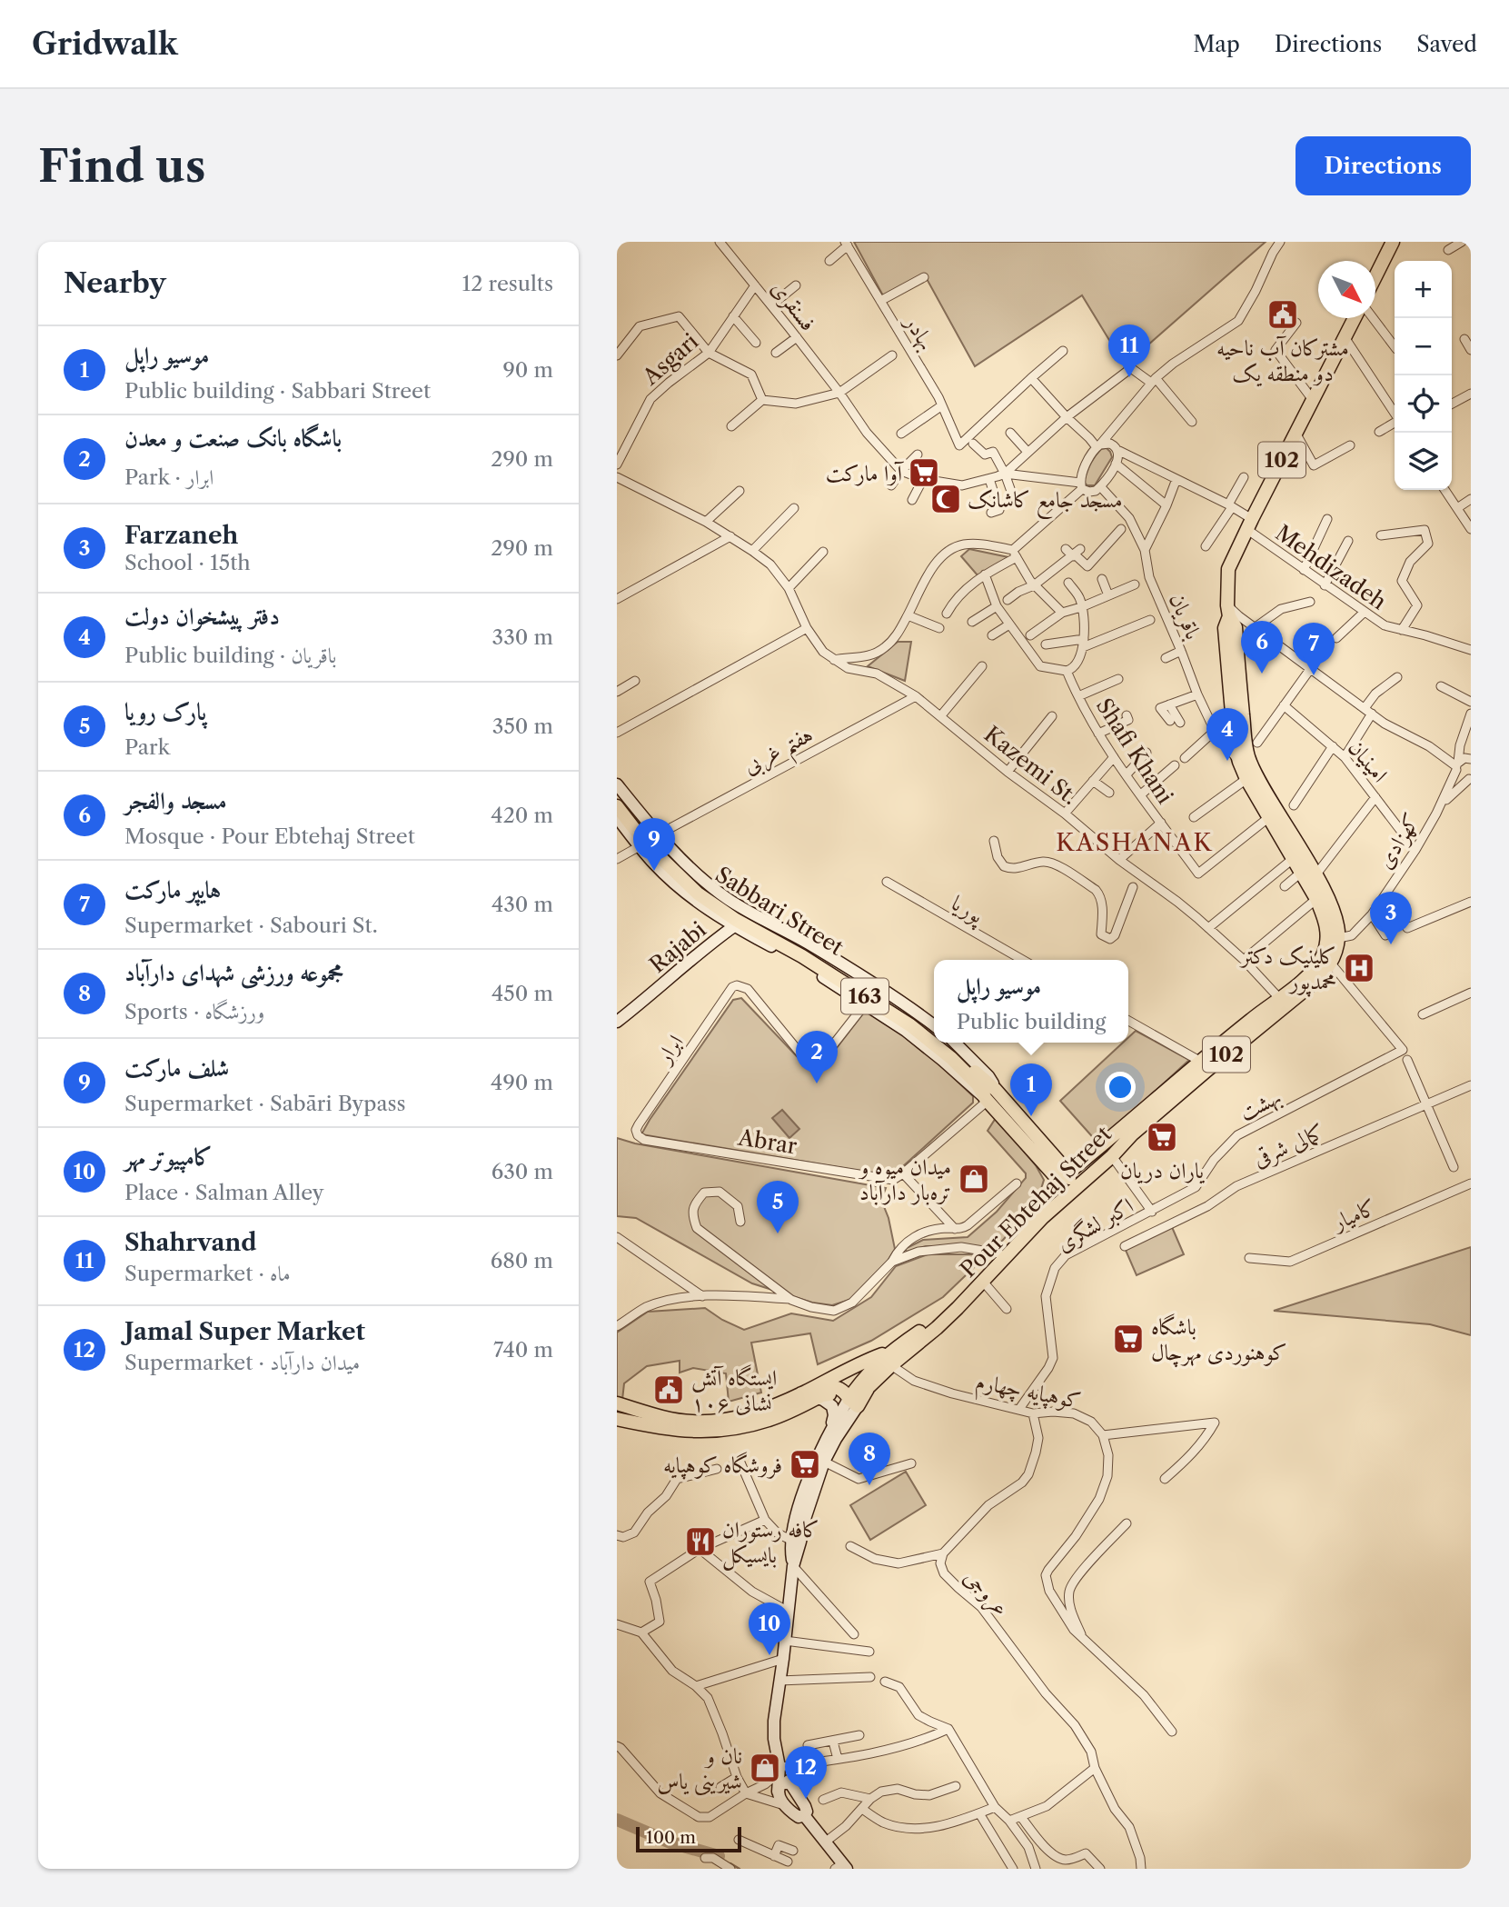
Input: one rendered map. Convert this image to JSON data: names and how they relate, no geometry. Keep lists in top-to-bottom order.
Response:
{
  "streets": {
    "main road": [
      "102",
      "Sabbari Street",
      "Rajabi",
      "163",
      "Pour Ebtehaj Street"
    ],
    "street": [
      "فسنقری",
      "بهادر",
      "Asgari",
      "Mehdizadeh",
      "باقریان",
      "هفتم غربی",
      "Shafi Khani",
      "امینیان",
      "Kazemi St.",
      "کهزادی",
      "پوریا",
      "ابرار",
      "بهشت",
      "کمالی شرقی",
      "کامیار",
      "اکبر لشگری",
      "کوهپایه چهارم",
      "عروجی"
    ]
  },
  "crossings": [
    ["فسنقری", "Asgari"],
    ["Mehdizadeh", "Pour Ebtehaj Street"],
    ["باقریان", "Pour Ebtehaj Street"],
    ["هفتم غربی", "Kazemi St."],
    ["هفتم غربی", "Sabbari Street"],
    ["هفتم غربی", "163"],
    ["Shafi Khani", "Pour Ebtehaj Street"],
    ["امینیان", "کهزادی"],
    ["Kazemi St.", "Pour Ebtehaj Street"],
    ["کهزادی", "Pour Ebtehaj Street"],
    ["Sabbari Street", "163"],
    ["163", "Pour Ebtehaj Street"],
    ["بهشت", "Pour Ebtehaj Street"],
    ["بهشت", "اکبر لشگری"],
    ["Pour Ebtehaj Street", "کوهپایه چهارم"],
    ["اکبر لشگری", "کوهپایه چهارم"],
    ["کوهپایه چهارم", "عروجی"]
  ],
  "districts": ["KASHANAK"],
  "places": {
    "public building": ["مشترکان آب ناحیه دو منطقه یک", "ایستگاه آتش نشانی ۱۰۶"],
    "supermarket": [
      "آوا مارکت",
      "یاران دریان",
      "باشگاه کوهنوردی مهرچال",
      "فروشگاه کوهپایه"
    ],
    "mosque": ["مسجد جامع کاشانک"],
    "hospital": ["کلینیک دکتر محمدپور"],
    "shop": ["میدان میوه و تره‌بار دارآباد", "نان و شیرینی یاس"],
    "restaurant": ["کافه رستوران بایسیکل"]
  },
  "scale_bar": "100 m",
  "north": "bottom right",
  "page": {
    "header": "Gridwalk",
    "nav": ["Map", "Directions", "Saved"],
    "buttons": "Directions",
    "title": "Find us",
    "heading": ["Nearby", "12 results"],
    "map_buttons": ["+", "−"],
    "list": [
      {
        "mark": "1",
        "name": "موسیو راپل",
        "note": "Public building · Sabbari Street",
        "value": "90 m"
      },
      {
        "mark": "2",
        "name": "باشگاه بانک صنعت و معدن",
        "note": "Park · ابرار",
        "value": "290 m"
      },
      {
        "mark": "3",
        "name": "Farzaneh",
        "note": "School · 15th",
        "value": "290 m"
      },
      {
        "mark": "4",
        "name": "دفتر پیشخوان دولت",
        "note": "Public building · باقریان",
        "value": "330 m"
      },
      {
        "mark": "5",
        "name": "پارک رویا",
        "note": "Park",
        "value": "350 m"
      },
      {
        "mark": "6",
        "name": "مسجد والفجر",
        "note": "Mosque · Pour Ebtehaj Street",
        "value": "420 m"
      },
      {
        "mark": "7",
        "name": "هایپر مارکت",
        "note": "Supermarket · Sabouri St.",
        "value": "430 m"
      },
      {
        "mark": "8",
        "name": "مجموعه ورزشی شهدای دارآباد",
        "note": "Sports · ورزشگاه",
        "value": "450 m"
      },
      {
        "mark": "9",
        "name": "شلف مارکت",
        "note": "Supermarket · Sabāri Bypass",
        "value": "490 m"
      },
      {
        "mark": "10",
        "name": "کامپیوتر مهر",
        "note": "Place · Salman Alley",
        "value": "630 m"
      },
      {
        "mark": "11",
        "name": "Shahrvand",
        "note": "Supermarket · ماه",
        "value": "680 m"
      },
      {
        "mark": "12",
        "name": "Jamal Super Market",
        "note": "Supermarket · میدان دارآباد",
        "value": "740 m"
      }
    ],
    "pins": [
      "11",
      "6",
      "7",
      "4",
      "9",
      "3",
      "2",
      "1",
      "5",
      "8",
      "10",
      "12"
    ],
    "popup": ["موسیو راپل", "Public building"],
    "scale": "100 m"
  }
}
